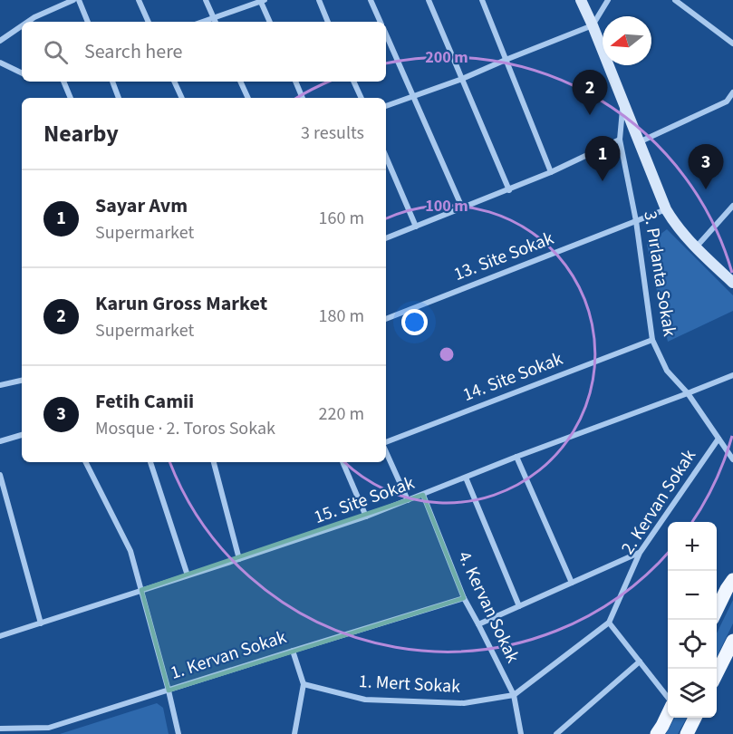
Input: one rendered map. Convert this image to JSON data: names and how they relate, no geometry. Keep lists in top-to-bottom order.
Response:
{
  "streets": {
    "street": [
      "13. Site Sokak",
      "3. Pırlanta Sokak",
      "14. Site Sokak",
      "15. Site Sokak",
      "2. Kervan Sokak",
      "4. Kervan Sokak",
      "1. Kervan Sokak",
      "1. Mert Sokak"
    ]
  },
  "crossings": [
    ["13. Site Sokak", "3. Pırlanta Sokak"],
    ["3. Pırlanta Sokak", "14. Site Sokak"],
    ["3. Pırlanta Sokak", "15. Site Sokak"],
    ["3. Pırlanta Sokak", "2. Kervan Sokak"],
    ["15. Site Sokak", "4. Kervan Sokak"],
    ["2. Kervan Sokak", "4. Kervan Sokak"],
    ["2. Kervan Sokak", "1. Mert Sokak"],
    ["4. Kervan Sokak", "1. Kervan Sokak"],
    ["4. Kervan Sokak", "1. Mert Sokak"]
  ],
  "north": "left",
  "page": {
    "search": "Search here",
    "pins": ["2", "1", "3"],
    "heading": ["Nearby", "3 results"],
    "list": [
      {
        "mark": "1",
        "name": "Sayar Avm",
        "note": "Supermarket",
        "value": "160 m"
      },
      {
        "mark": "2",
        "name": "Karun Gross Market",
        "note": "Supermarket",
        "value": "180 m"
      },
      {
        "mark": "3",
        "name": "Fetih Camii",
        "note": "Mosque · 2. Toros Sokak",
        "value": "220 m"
      }
    ],
    "map_buttons": ["+", "−"]
  },
  "rings": ["200 m", "100 m"]
}
